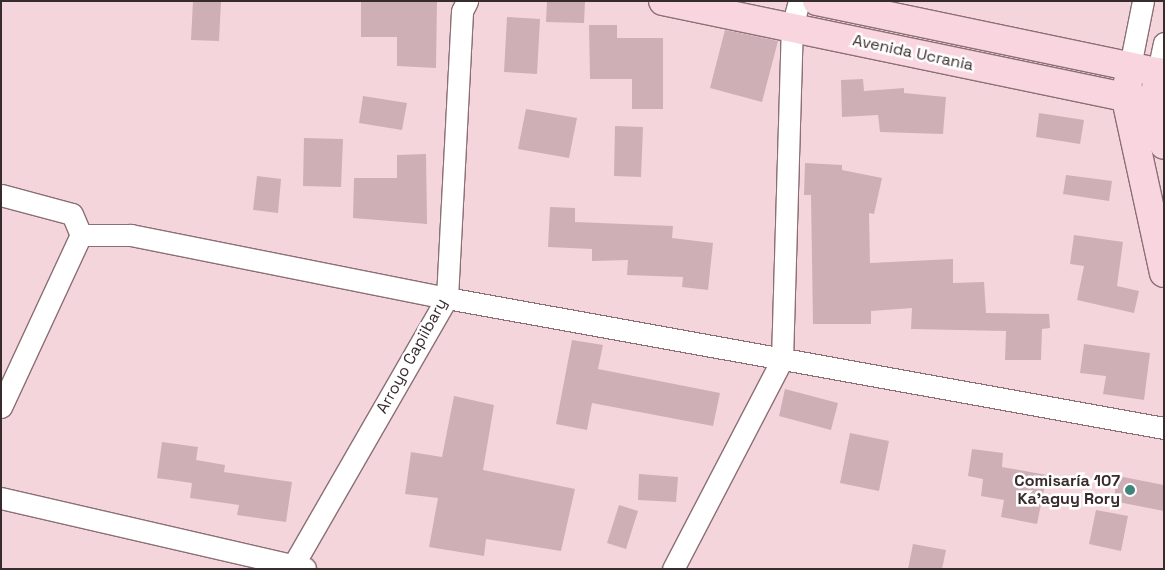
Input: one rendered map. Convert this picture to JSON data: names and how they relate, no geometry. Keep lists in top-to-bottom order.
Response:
{
  "streets": {
    "main road": ["Avenida Ucrania"],
    "street": ["Arroyo Capiibary"]
  },
  "places": ["Comisaría 107 Ka'aguy Rory"]
}
